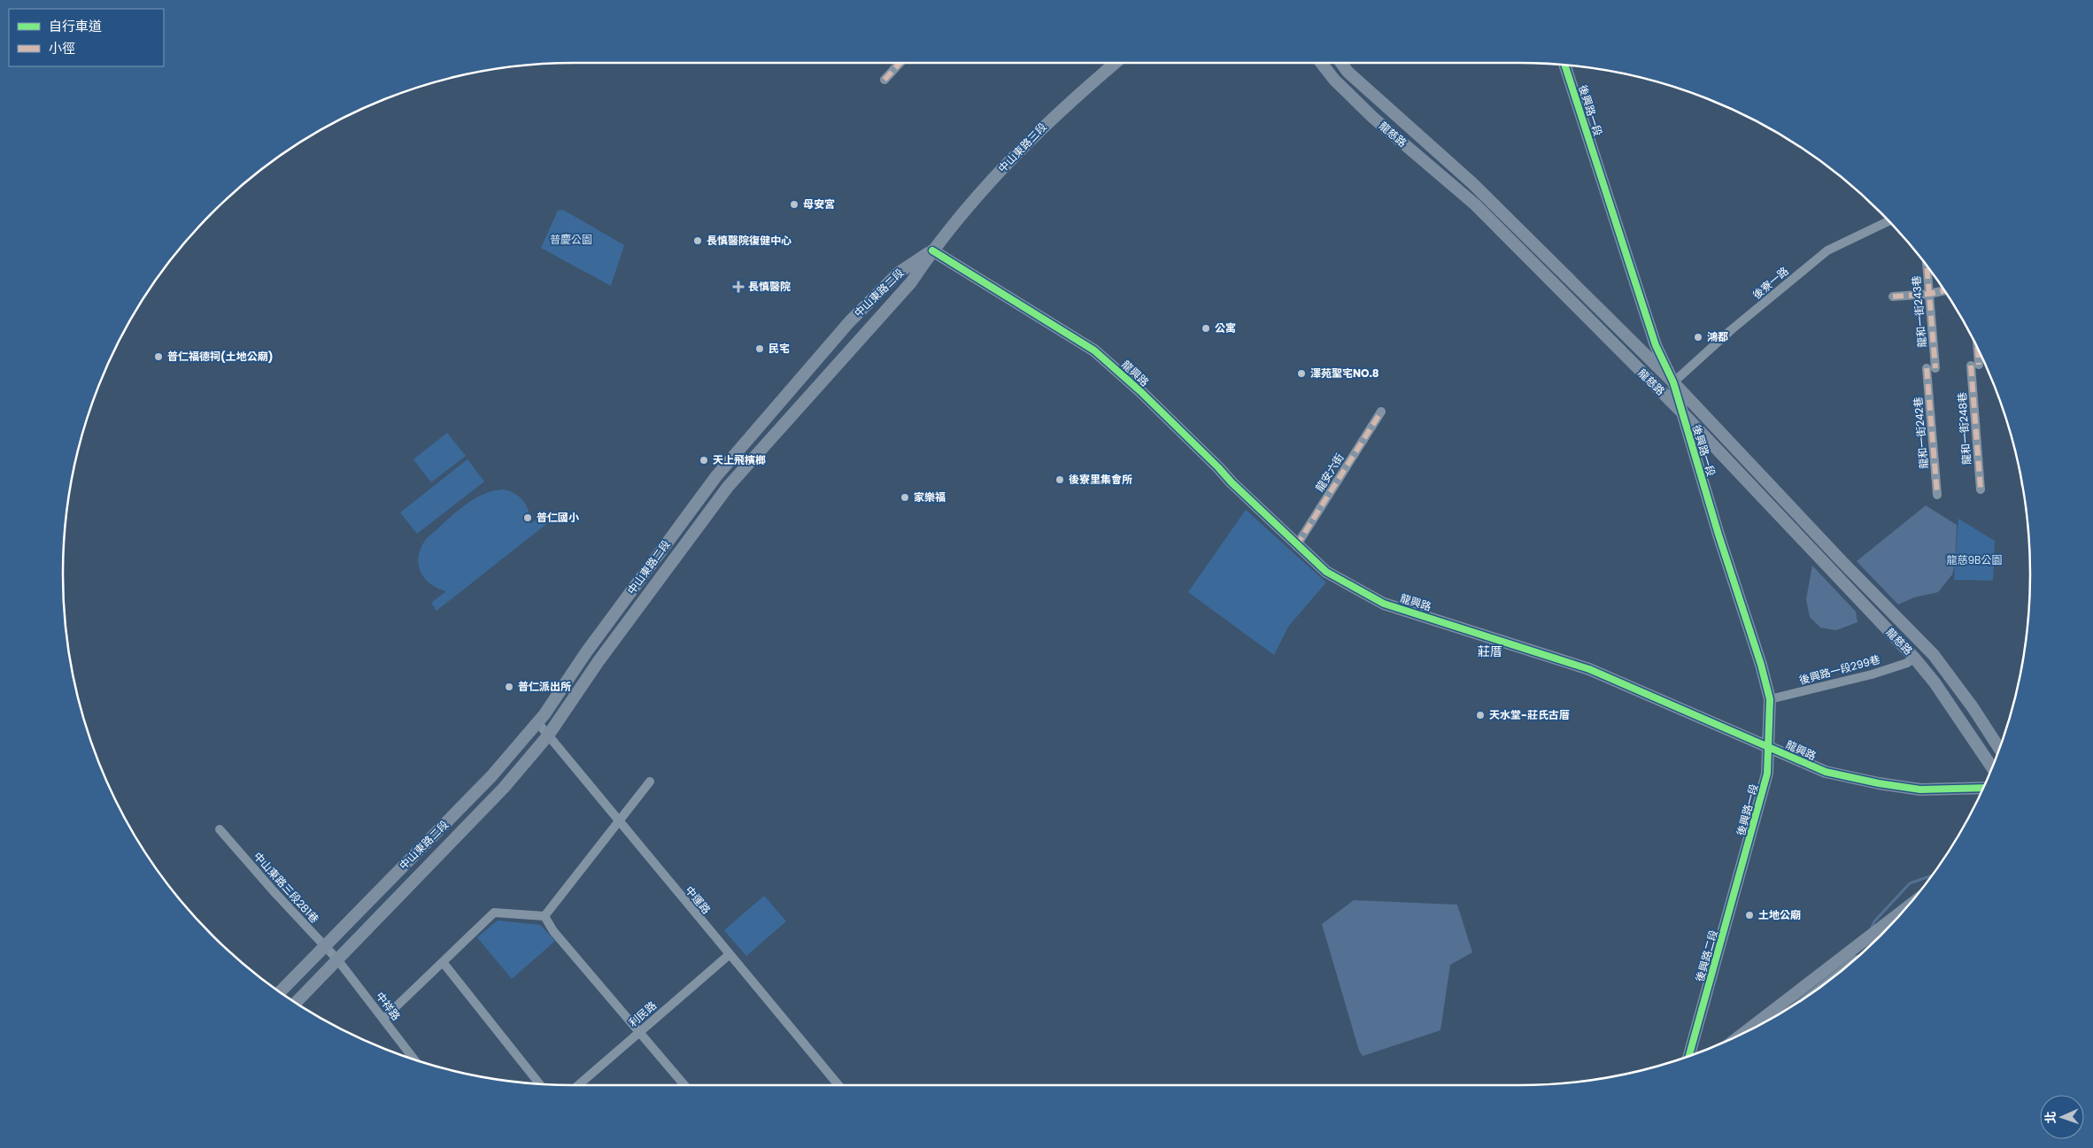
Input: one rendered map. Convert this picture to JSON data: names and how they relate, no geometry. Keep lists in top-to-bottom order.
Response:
{
  "streets": {
    "street": [
      "後興路一段",
      "龍慈路",
      "中山東路三段",
      "後寮一路",
      "中山東路二段",
      "龍和一街243巷",
      "龍興路",
      "龍和一街248巷",
      "龍和一街242巷",
      "龍安六街",
      "後興路一段299巷",
      "中山東路三段281巷",
      "中運路",
      "後興路二段",
      "中祥路",
      "利民路"
    ]
  },
  "crossings": [
    ["後興路一段", "龍慈路"],
    ["後興路一段", "後寮一路"],
    ["後興路一段", "龍興路"],
    ["後興路一段", "後興路一段299巷"],
    ["後興路一段", "後興路二段"],
    ["龍慈路", "後寮一路"],
    ["龍慈路", "後興路一段299巷"],
    ["中山東路三段", "中山東路二段"],
    ["中山東路三段", "龍興路"],
    ["中山東路二段", "龍興路"],
    ["中山東路二段", "中山東路三段281巷"],
    ["中山東路二段", "中運路"],
    ["中山東路二段", "中祥路"],
    ["龍和一街243巷", "龍和一街242巷"],
    ["龍興路", "龍安六街"],
    ["中山東路三段281巷", "中祥路"],
    ["中運路", "利民路"]
  ],
  "districts": ["莊厝"],
  "parks": ["普慶公園", "龍慈9B公園"],
  "places": {
    "other": [
      "母安宮",
      "長慎醫院復健中心",
      "公寓",
      "鴻都",
      "民宅",
      "普仁福德祠(土地公廟)",
      "澤苑聖宅NO.8",
      "天上飛檳榔",
      "後寮里集會所",
      "家樂福",
      "普仁國小",
      "普仁派出所",
      "天水堂-莊氏古厝",
      "土地公廟"
    ],
    "health": ["長慎醫院"]
  },
  "legend": ["自行車道", "小徑"],
  "north": "left"
}
